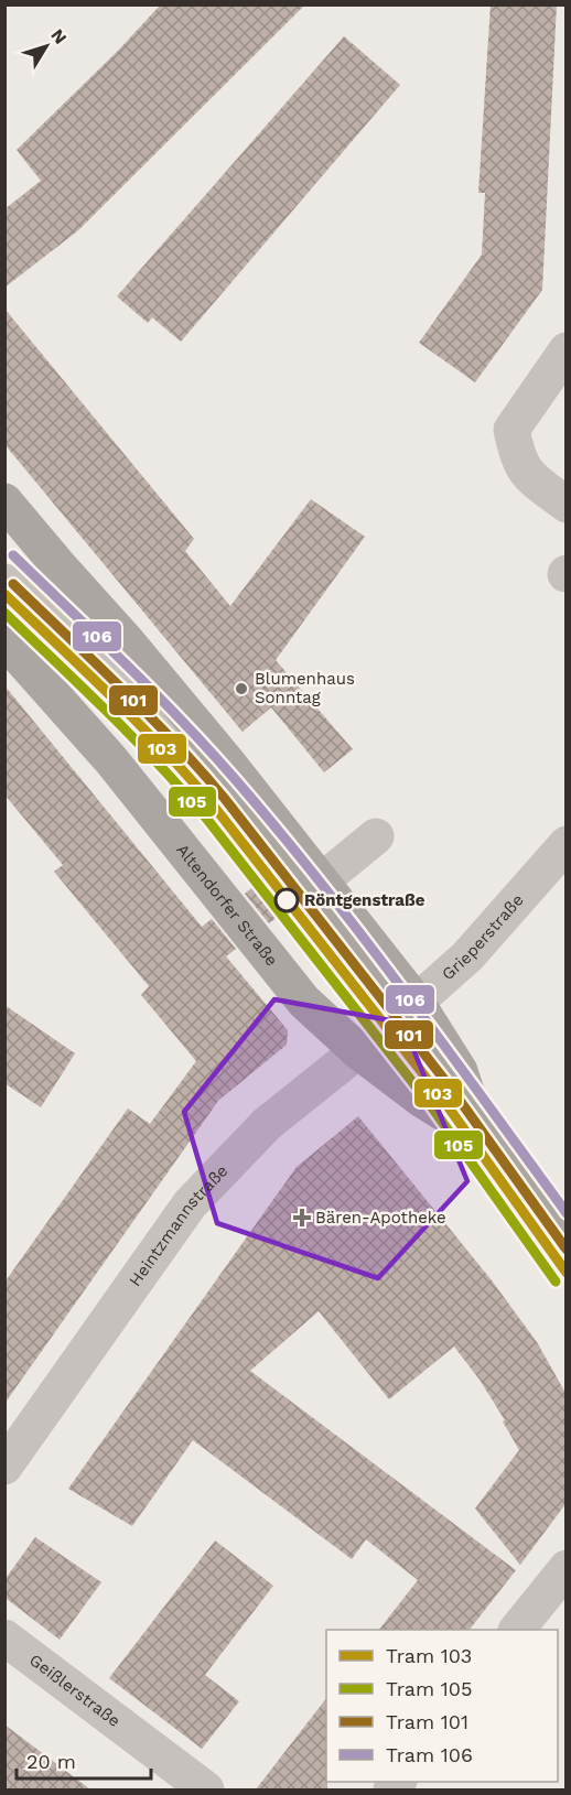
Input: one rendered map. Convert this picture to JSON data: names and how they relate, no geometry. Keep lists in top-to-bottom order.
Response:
{
  "streets": {
    "main road": ["Altendorfer Straße"],
    "street": ["Grieperstraße", "Heintzmannstraße", "Geißlerstraße"]
  },
  "crossings": [
    ["Altendorfer Straße", "Grieperstraße"],
    ["Altendorfer Straße", "Heintzmannstraße"],
    ["Grieperstraße", "Heintzmannstraße"]
  ],
  "places": {
    "other": ["Blumenhaus Sonntag", "Röntgenstraße"],
    "health": ["Bären-Apotheke"]
  },
  "lines": [
    "tram line 106",
    "tram line 101",
    "tram line 103",
    "tram line 105"
  ],
  "legend": [
    "Tram 103",
    "Tram 105",
    "Tram 101",
    "Tram 106"
  ],
  "scale_bar": "20 m",
  "north": "top right"
}
